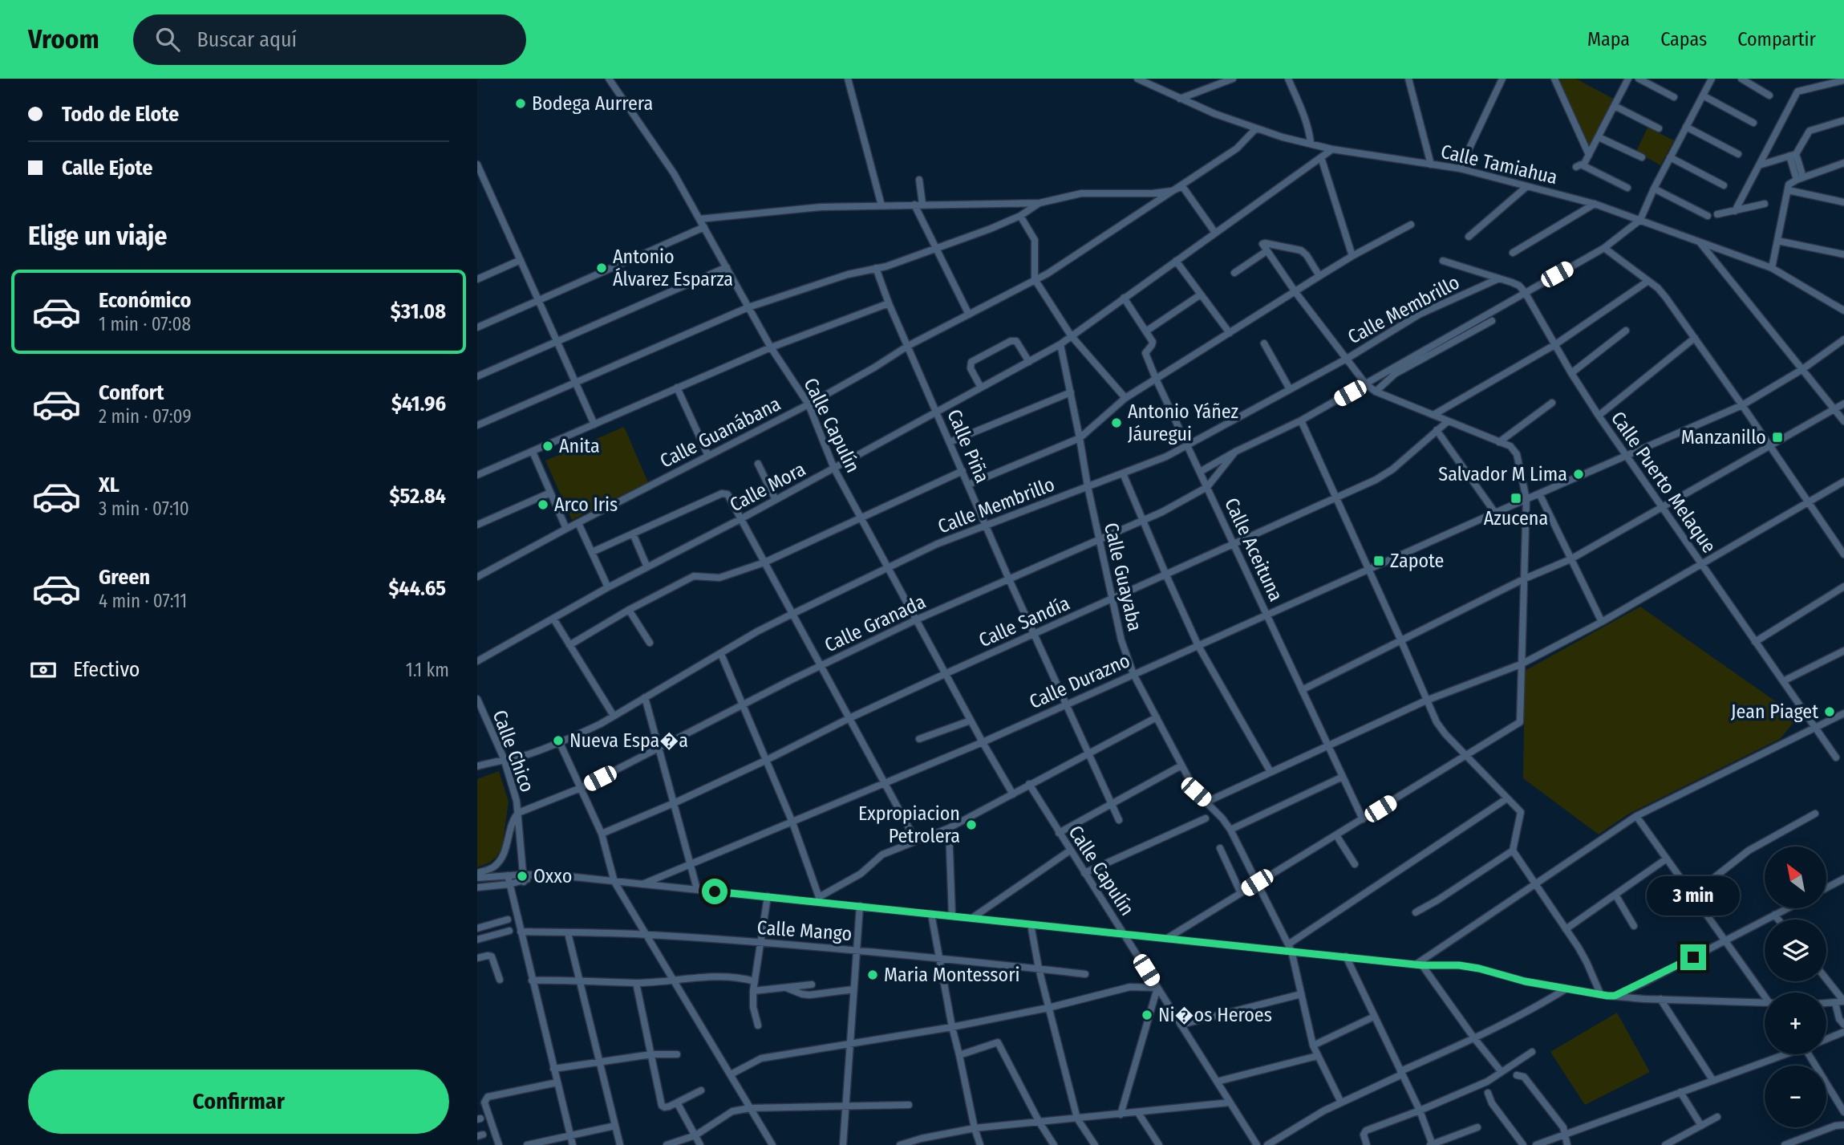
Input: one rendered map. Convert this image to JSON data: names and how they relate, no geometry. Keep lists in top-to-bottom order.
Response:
{
  "streets": {
    "street": [
      "Calle Tamiahua",
      "Calle Membrillo",
      "Calle Capulín",
      "Calle Guanábana",
      "Calle Piña",
      "Calle Puerto Melaque",
      "Calle Mora",
      "Calle Aceituna",
      "Calle Guayaba",
      "Calle Sandía",
      "Calle Granada",
      "Calle Durazno",
      "Calle Chico",
      "Calle Mango"
    ]
  },
  "crossings": [
    ["Calle Tamiahua", "Calle Guanábana"],
    ["Calle Tamiahua", "Calle Mora"],
    ["Calle Tamiahua", "Calle Granada"],
    ["Calle Membrillo", "Calle Capulín"],
    ["Calle Membrillo", "Calle Piña"],
    ["Calle Membrillo", "Calle Aceituna"],
    ["Calle Membrillo", "Calle Guayaba"],
    ["Calle Membrillo", "Calle Chico"],
    ["Calle Capulín", "Calle Guanábana"],
    ["Calle Capulín", "Calle Mora"],
    ["Calle Capulín", "Calle Sandía"],
    ["Calle Capulín", "Calle Granada"],
    ["Calle Capulín", "Calle Durazno"],
    ["Calle Guanábana", "Calle Piña"],
    ["Calle Piña", "Calle Mora"],
    ["Calle Piña", "Calle Sandía"],
    ["Calle Piña", "Calle Granada"],
    ["Calle Piña", "Calle Durazno"],
    ["Calle Puerto Melaque", "Calle Granada"],
    ["Calle Puerto Melaque", "Calle Durazno"],
    ["Calle Mora", "Calle Guayaba"],
    ["Calle Aceituna", "Calle Sandía"],
    ["Calle Aceituna", "Calle Granada"],
    ["Calle Aceituna", "Calle Durazno"],
    ["Calle Guayaba", "Calle Sandía"],
    ["Calle Guayaba", "Calle Granada"],
    ["Calle Guayaba", "Calle Durazno"],
    ["Calle Granada", "Calle Chico"]
  ],
  "places": {
    "other": [
      "Bodega Aurrera",
      "Antonio Álvarez Esparza",
      "Antonio Yáñez Jáuregui",
      "Anita",
      "Salvador M Lima",
      "Arco Iris",
      "Jean Piaget",
      "Nueva Espa�a",
      "Expropiacion Petrolera",
      "Oxxo",
      "Maria Montessori",
      "Ni�os Heroes"
    ],
    "transit": ["Manzanillo", "Azucena", "Zapote"]
  },
  "north": "top left",
  "page": {
    "header": "Vroom",
    "search": "Buscar aquí",
    "nav": ["Mapa", "Capas", "Compartir"],
    "banner": ["Todo de Elote", "Calle Ejote"],
    "heading": "Elige un viaje",
    "list": [
      {
        "name": "Económico",
        "note": "1 min · 07:08",
        "value": "$31.08"
      },
      {
        "name": "Confort",
        "note": "2 min · 07:09",
        "value": "$41.96"
      },
      {
        "name": "XL",
        "note": "3 min · 07:10",
        "value": "$52.84"
      },
      {
        "name": "Green",
        "note": "4 min · 07:11",
        "value": "$44.65"
      }
    ],
    "pay": ["Efectivo", "1.1 km"],
    "map_buttons": ["+", "−"],
    "bubble": "3 min",
    "buttons": "Confirmar"
  }
}
